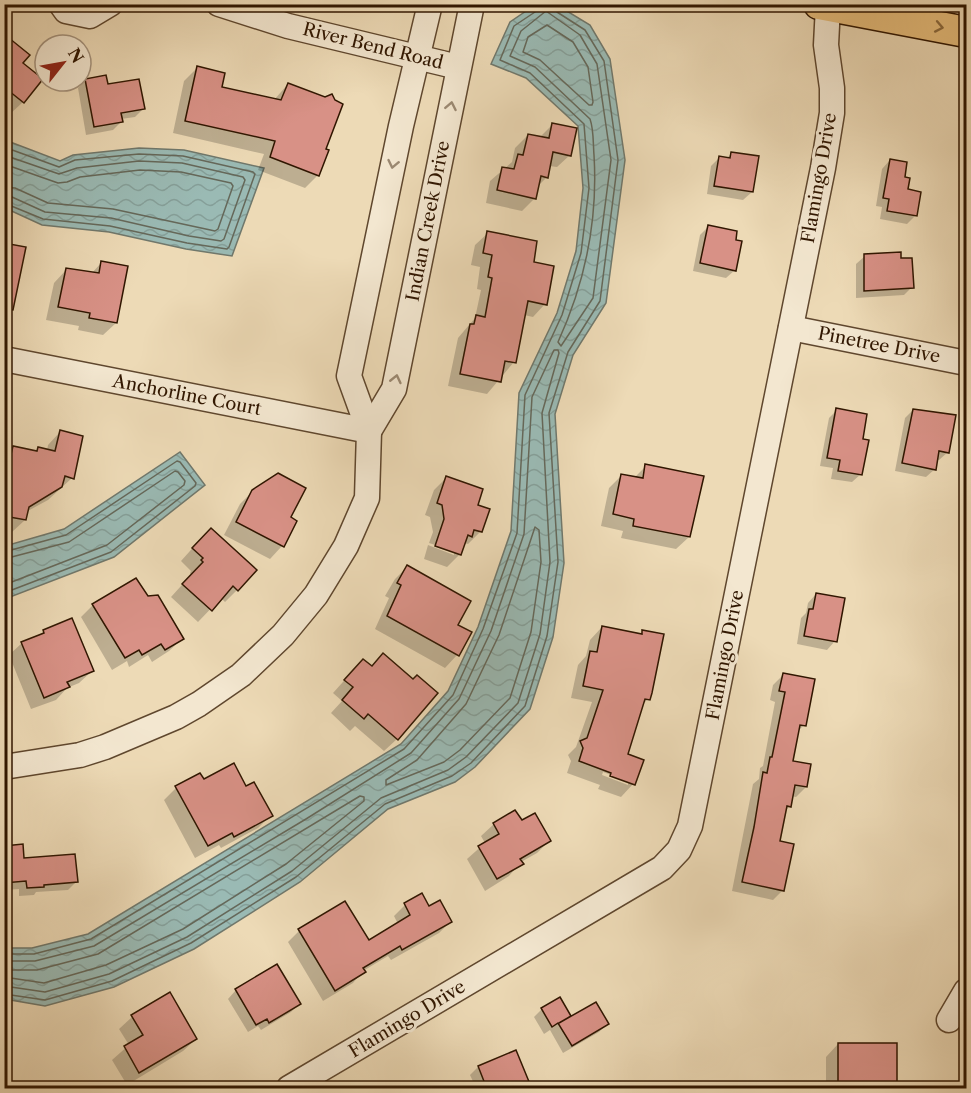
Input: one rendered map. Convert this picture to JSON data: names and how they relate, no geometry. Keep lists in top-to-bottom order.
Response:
{
  "streets": {
    "street": [
      "River Bend Road",
      "Flamingo Drive",
      "Indian Creek Drive",
      "Pinetree Drive",
      "Anchorline Court"
    ]
  },
  "crossings": [
    ["River Bend Road", "Indian Creek Drive"],
    ["Flamingo Drive", "Pinetree Drive"],
    ["Indian Creek Drive", "Anchorline Court"]
  ],
  "north": "top right"
}
